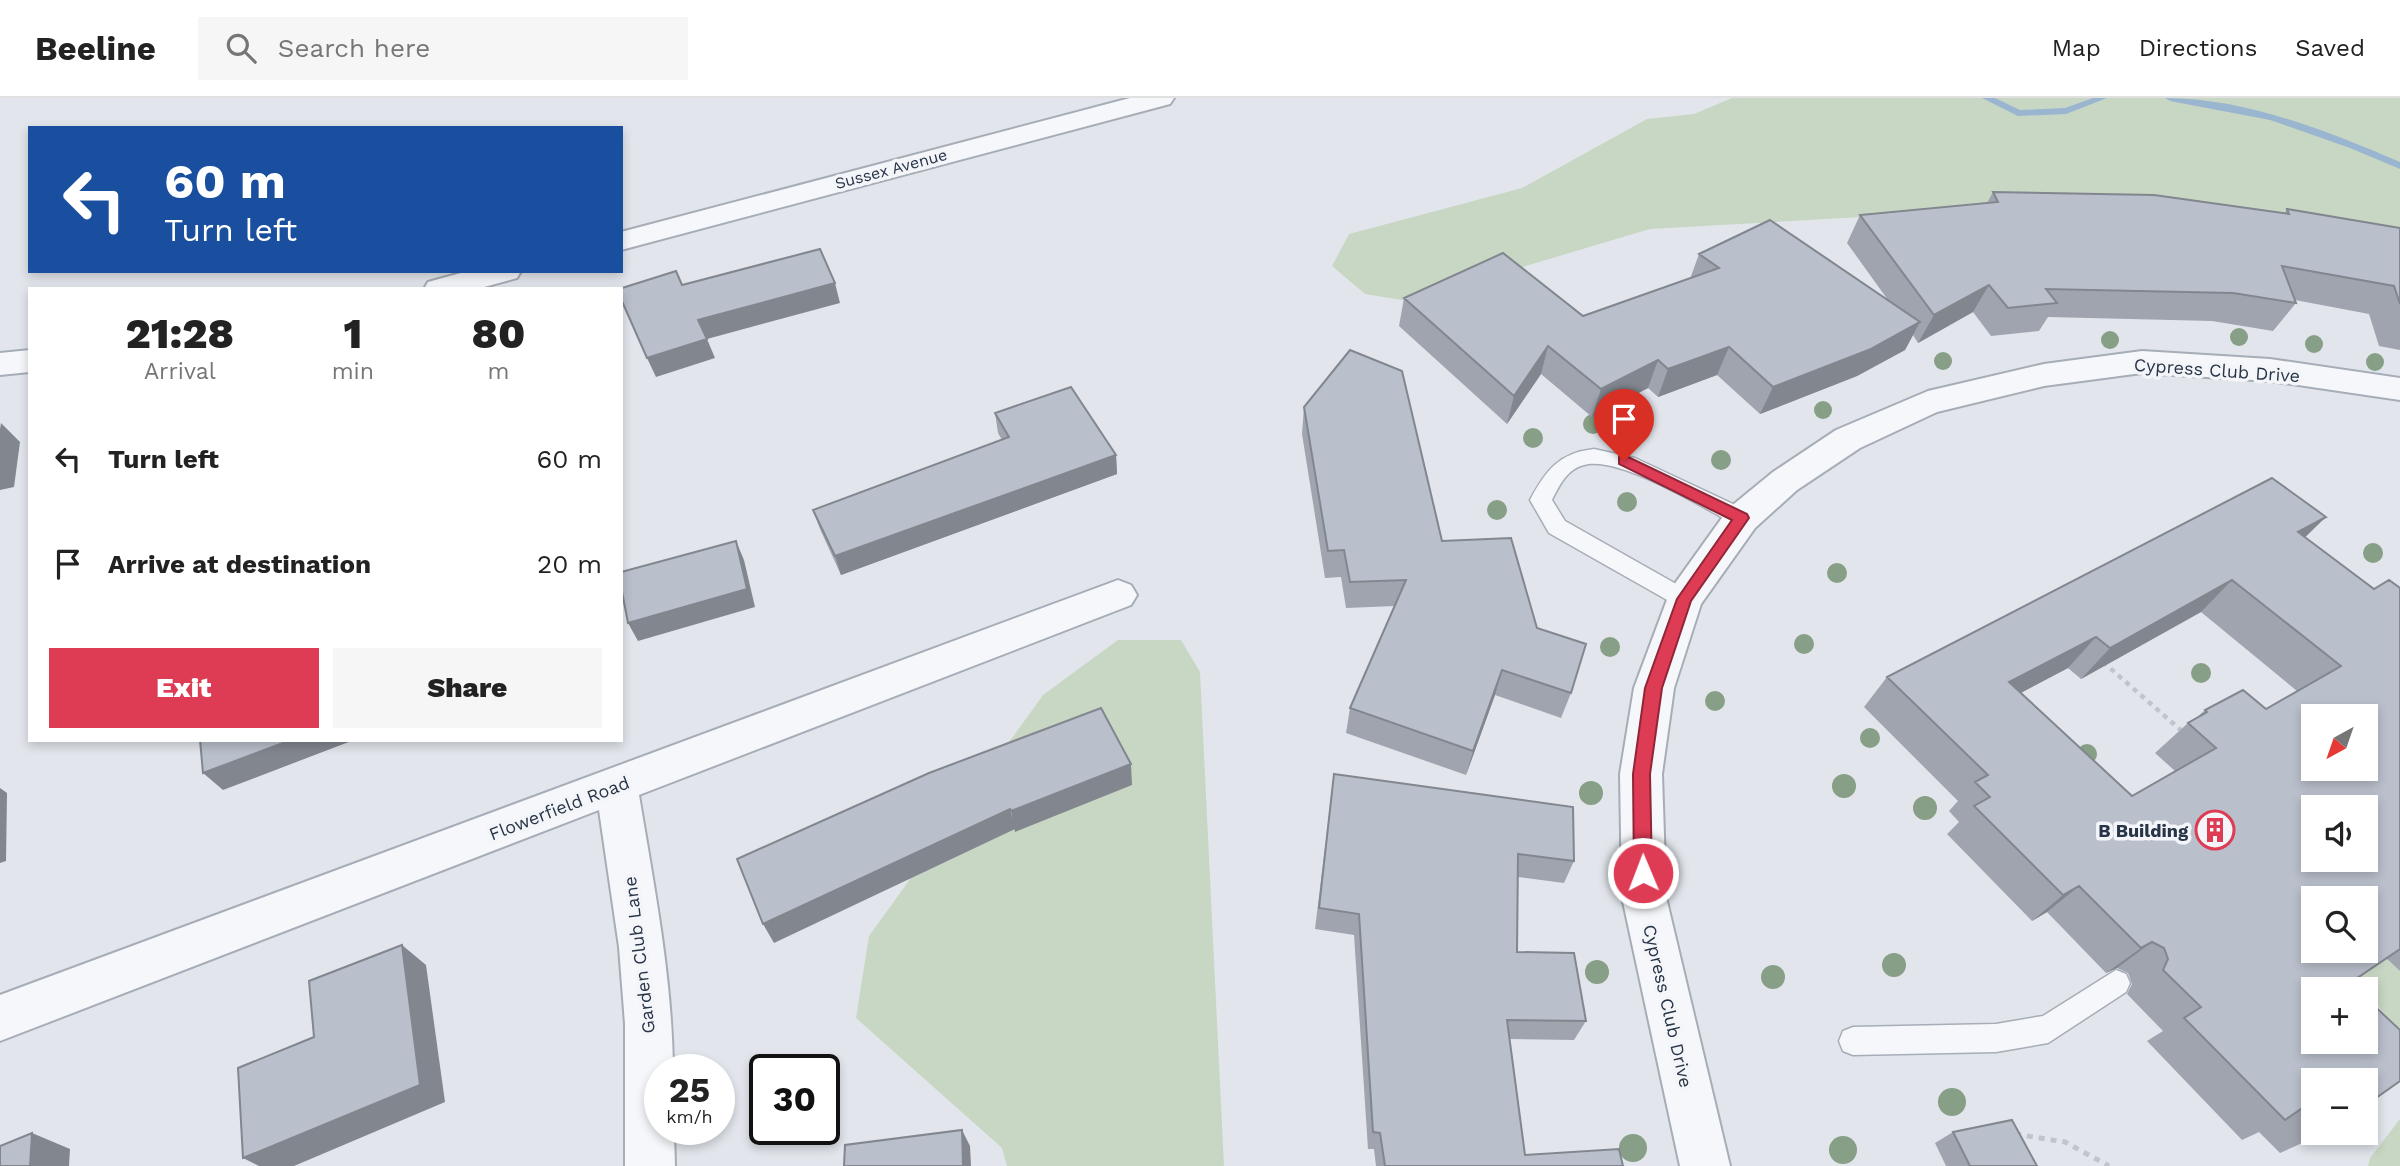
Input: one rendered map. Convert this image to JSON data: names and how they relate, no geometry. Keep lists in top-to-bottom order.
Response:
{
  "streets": {
    "street": [
      "Sussex Avenue",
      "Cypress Club Drive",
      "Flowerfield Road",
      "Garden Club Lane"
    ]
  },
  "crossings": [
    ["Flowerfield Road", "Garden Club Lane"]
  ],
  "places": {
    "building": ["B Building"]
  },
  "north": "bottom left",
  "page": {
    "header": "Beeline",
    "search": "Search here",
    "nav": ["Map", "Directions", "Saved"],
    "turn": ["60 m", "Turn left"],
    "eta": [
      "21:28",
      "Arrival",
      "1",
      "min",
      "80",
      "m"
    ],
    "list": [
      {
        "name": "Turn left",
        "value": "60 m"
      },
      {
        "name": "Arrive at destination",
        "value": "20 m"
      }
    ],
    "buttons": ["Exit", "Share"],
    "map_buttons": ["+", "−"],
    "speed": "25 km/h",
    "limit": "30"
  }
}
